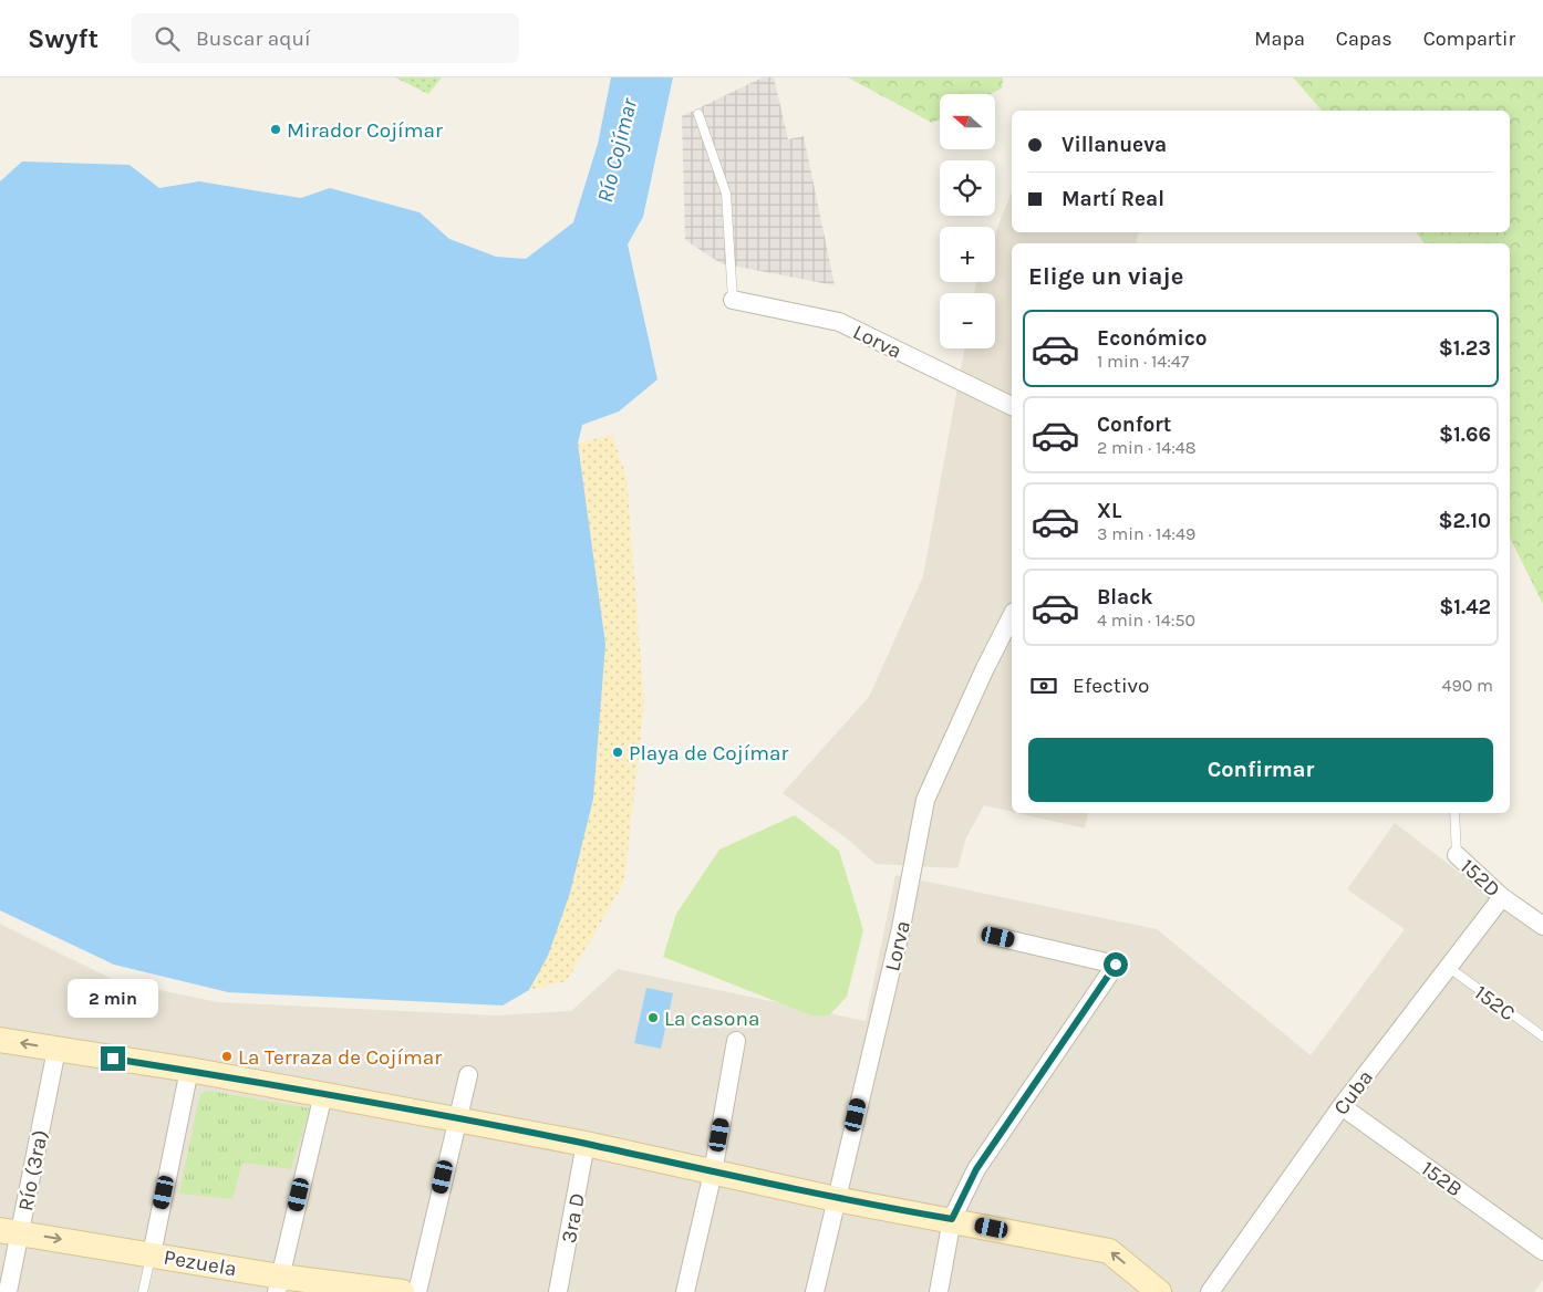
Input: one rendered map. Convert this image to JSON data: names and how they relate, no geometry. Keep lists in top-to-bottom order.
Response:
{
  "streets": {
    "main road": ["Pezuela"],
    "street": [
      "Lorva",
      "152D",
      "Cuba",
      "Río (3ra)",
      "152B",
      "3ra D"
    ],
    "lane": ["152C"]
  },
  "crossings": [
    ["152D", "Cuba"],
    ["152C", "Cuba"],
    ["Cuba", "152B"],
    ["Río (3ra)", "Pezuela"]
  ],
  "water": ["Río Cojímar"],
  "places": [
    "Mirador Cojímar",
    "Playa de Cojímar",
    "La casona",
    "La Terraza de Cojímar"
  ],
  "north": "left",
  "page": {
    "header": "Swyft",
    "search": "Buscar aquí",
    "nav": ["Mapa", "Capas", "Compartir"],
    "map_buttons": ["+", "−"],
    "banner": ["Villanueva", "Martí Real"],
    "heading": "Elige un viaje",
    "list": [
      {
        "name": "Económico",
        "note": "1 min · 14:47",
        "value": "$1.23"
      },
      {
        "name": "Confort",
        "note": "2 min · 14:48",
        "value": "$1.66"
      },
      {
        "name": "XL",
        "note": "3 min · 14:49",
        "value": "$2.10"
      },
      {
        "name": "Black",
        "note": "4 min · 14:50",
        "value": "$1.42"
      }
    ],
    "pay": ["Efectivo", "490 m"],
    "buttons": "Confirmar",
    "bubble": "2 min"
  }
}
